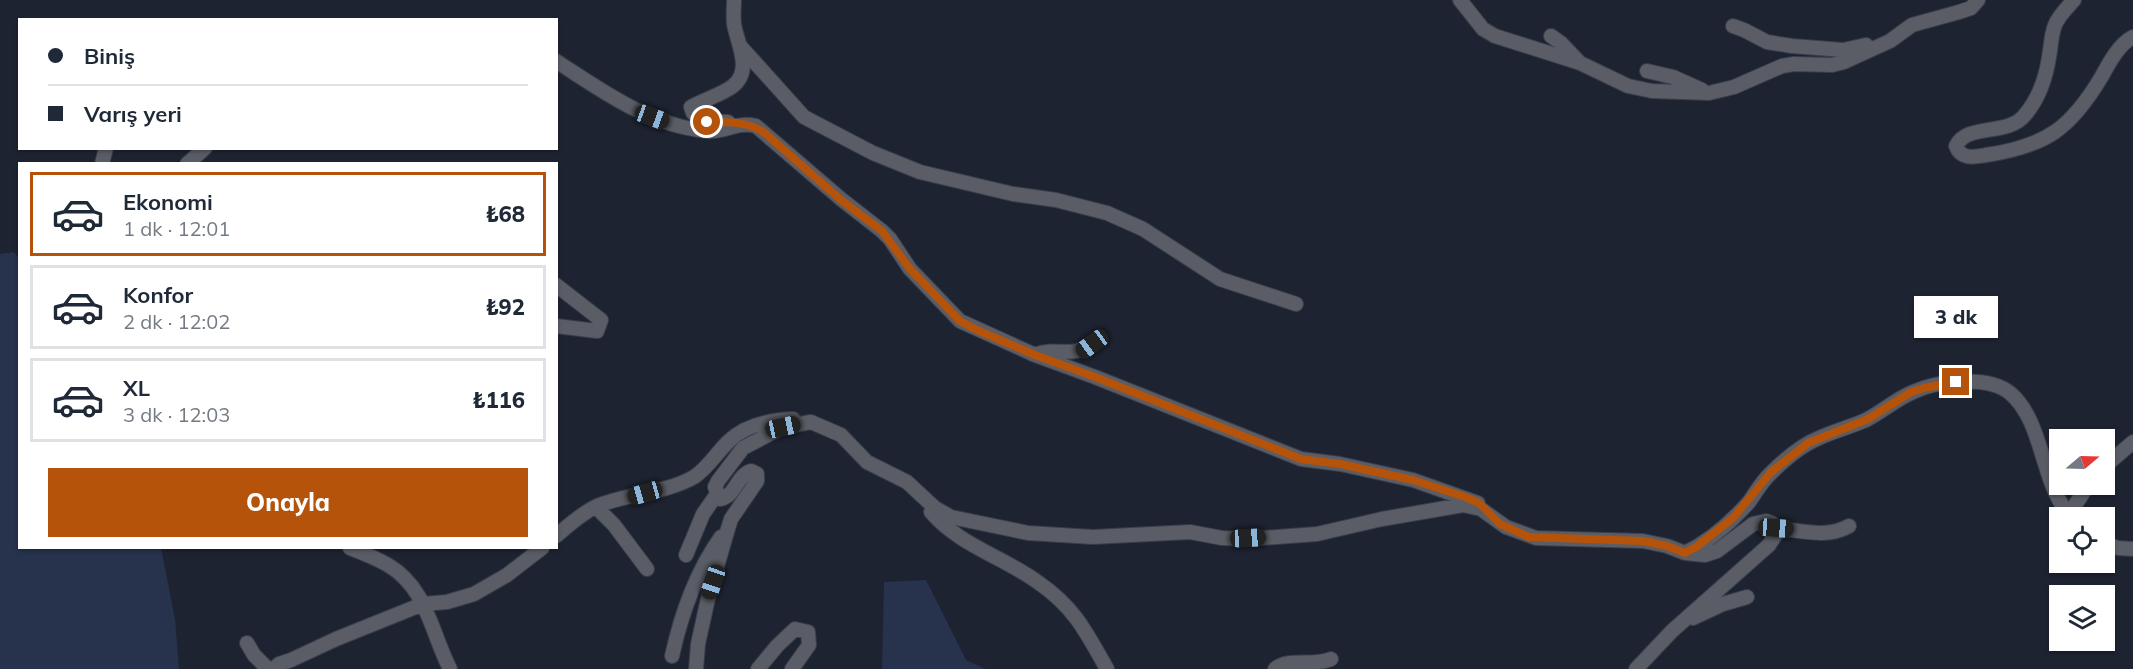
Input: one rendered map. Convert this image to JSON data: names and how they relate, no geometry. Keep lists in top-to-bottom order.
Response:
{
  "north": "right",
  "page": {
    "banner": ["Biniş", "Varış yeri"],
    "list": [
      {
        "name": "Ekonomi",
        "note": "1 dk · 12:01",
        "value": "₺68"
      },
      {
        "name": "Konfor",
        "note": "2 dk · 12:02",
        "value": "₺92"
      },
      {
        "name": "XL",
        "note": "3 dk · 12:03",
        "value": "₺116"
      }
    ],
    "bubble": "3 dk",
    "buttons": "Onayla"
  }
}
